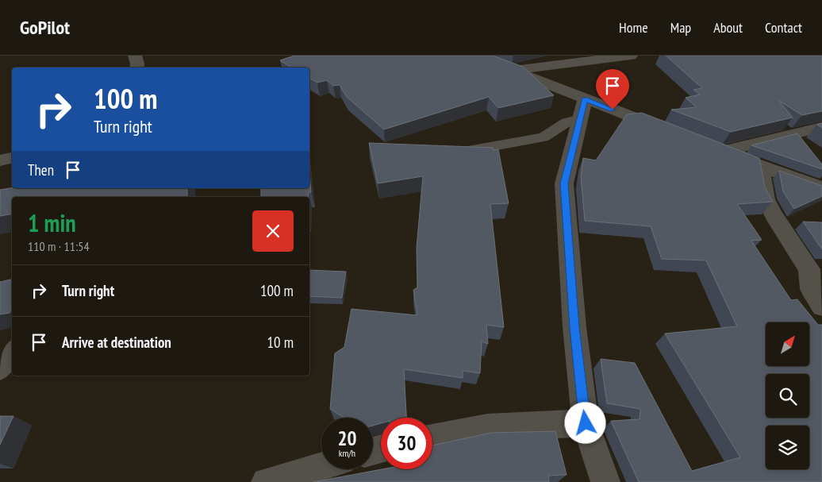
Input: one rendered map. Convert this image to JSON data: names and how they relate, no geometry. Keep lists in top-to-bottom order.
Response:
{
  "north": "top right",
  "page": {
    "header": "GoPilot",
    "nav": [
      "Home",
      "Map",
      "About",
      "Contact"
    ],
    "turn": ["100 m", "Turn right"],
    "then": "Then",
    "heading": ["1 min", "110 m · 11:54"],
    "list": [
      {
        "name": "Turn right",
        "value": "100 m"
      },
      {
        "name": "Arrive at destination",
        "value": "10 m"
      }
    ],
    "speed": "20 km/h",
    "limit": "30"
  }
}
